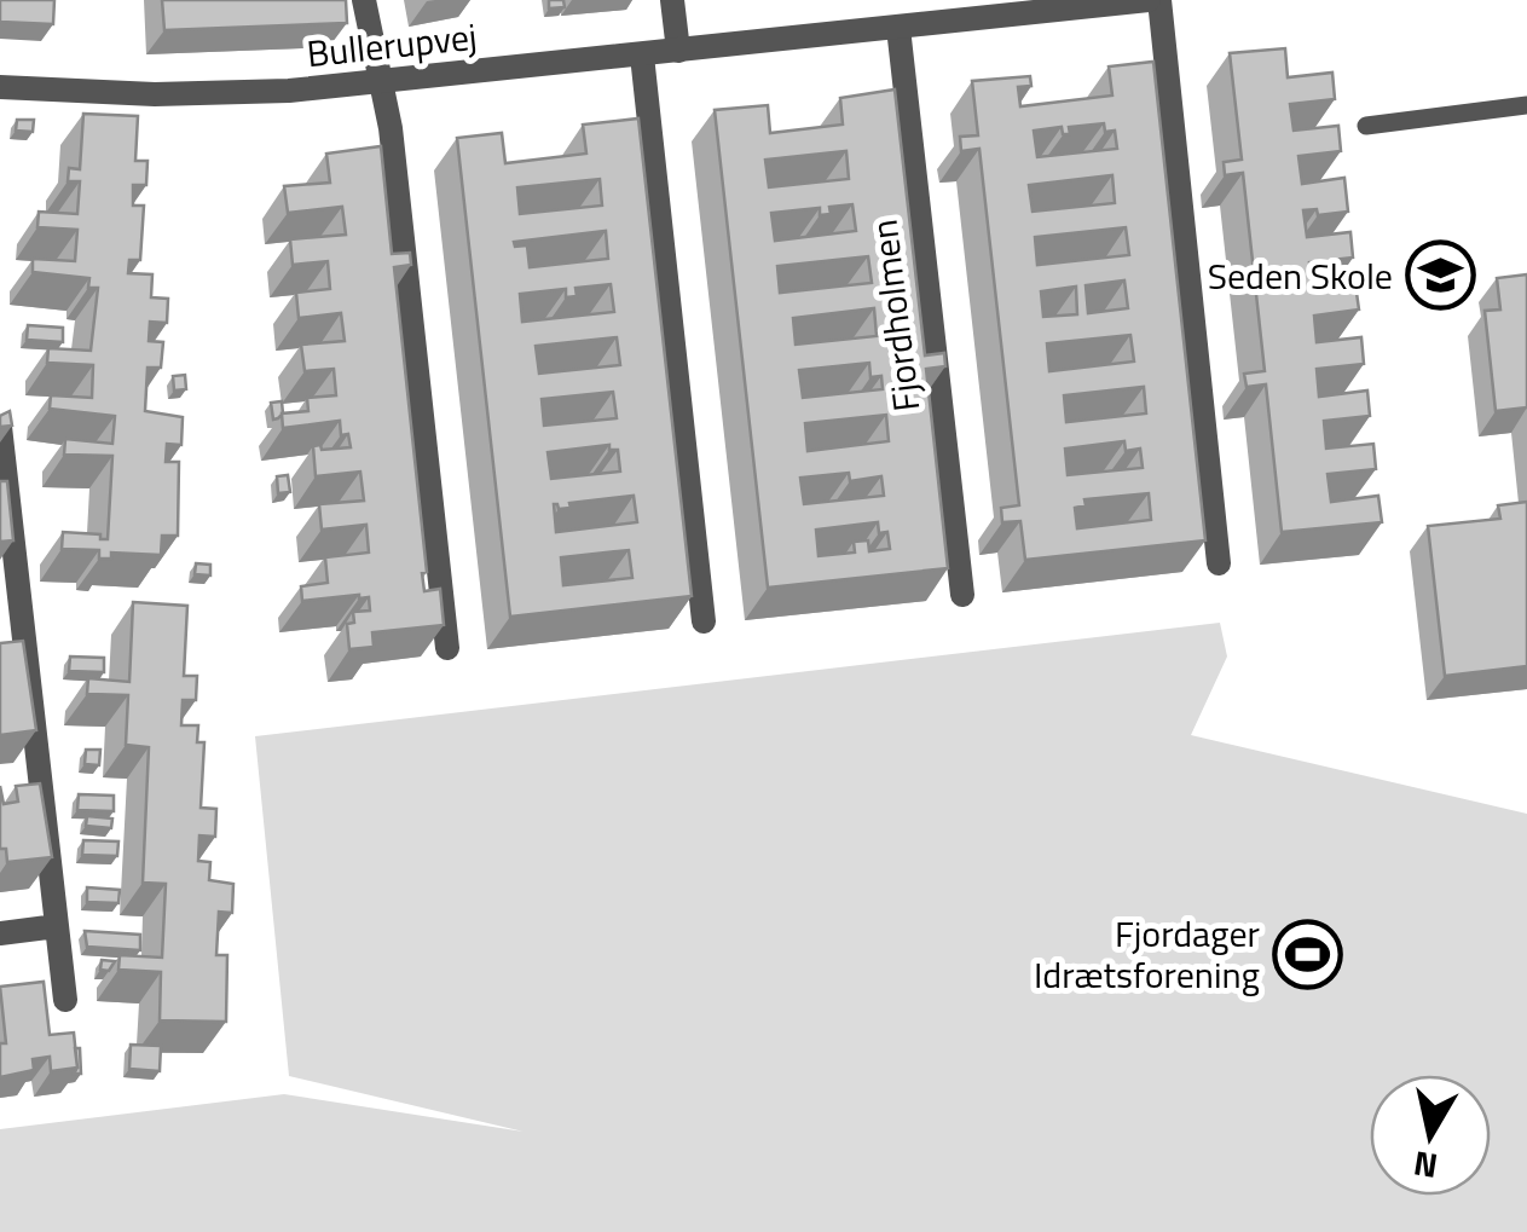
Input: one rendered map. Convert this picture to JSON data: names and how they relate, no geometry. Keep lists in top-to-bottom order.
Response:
{
  "streets": {
    "street": ["Bullerupvej", "Fjordholmen"]
  },
  "crossings": [
    ["Bullerupvej", "Fjordholmen"]
  ],
  "places": {
    "school or university": ["Seden Skole"],
    "sports": ["Fjordager Idrætsforening"]
  },
  "north": "bottom"
}
